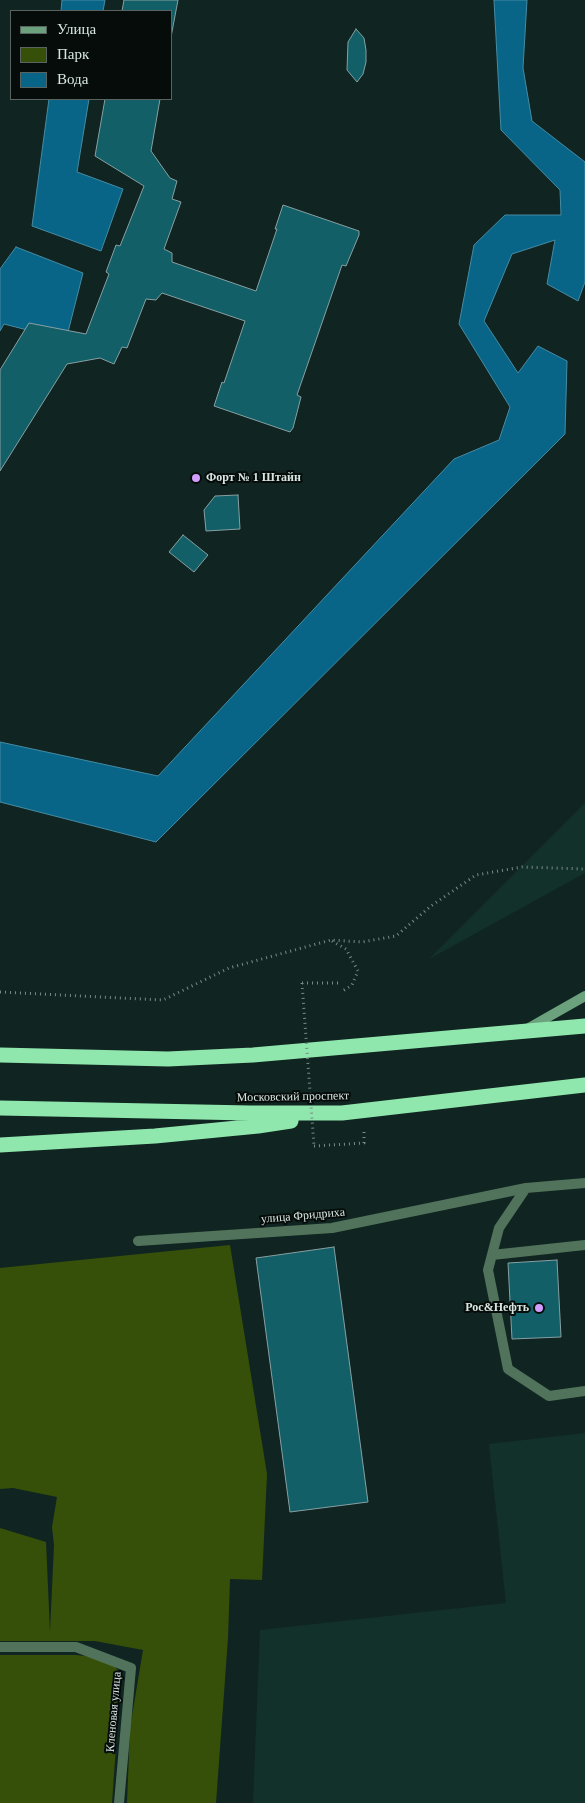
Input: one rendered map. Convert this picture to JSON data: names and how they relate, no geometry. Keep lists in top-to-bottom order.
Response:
{
  "streets": {
    "highway": ["Московский проспект"],
    "lane": ["улица Фридриха", "Кленовая улица"]
  },
  "places": ["Форт № 1 Штайн", "Рос&Нефть"],
  "legend": ["Улица", "Парк", "Вода"]
}
